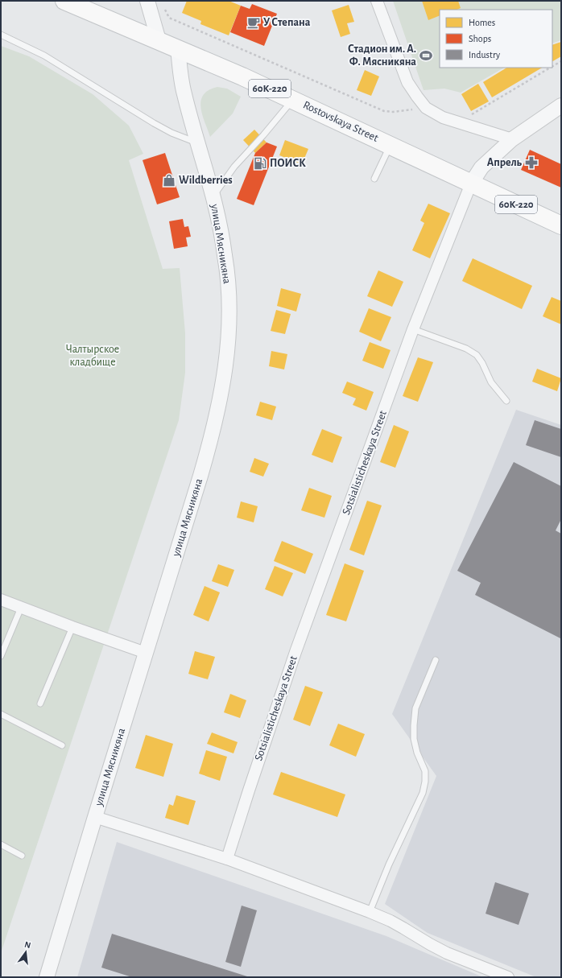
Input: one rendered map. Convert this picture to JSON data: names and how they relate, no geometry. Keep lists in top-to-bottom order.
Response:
{
  "streets": {
    "main road": ["60К-220", "Rostovskaya Street"],
    "street": ["улица Мясникяна", "Sotsialisticheskaya Street"]
  },
  "crossings": [
    ["Rostovskaya Street", "улица Мясникяна"],
    ["Rostovskaya Street", "Sotsialisticheskaya Street"]
  ],
  "parks": ["Чалтырское кладбище"],
  "places": {
    "cafe": ["У Степана"],
    "sports": ["Стадион им. А. Ф. Мясникяна"],
    "pharmacy": ["Апрель"],
    "fuel station": ["ПОИСК"],
    "shop": ["Wildberries"]
  },
  "legend": ["Homes", "Shops", "Industry"],
  "north": "top"
}
